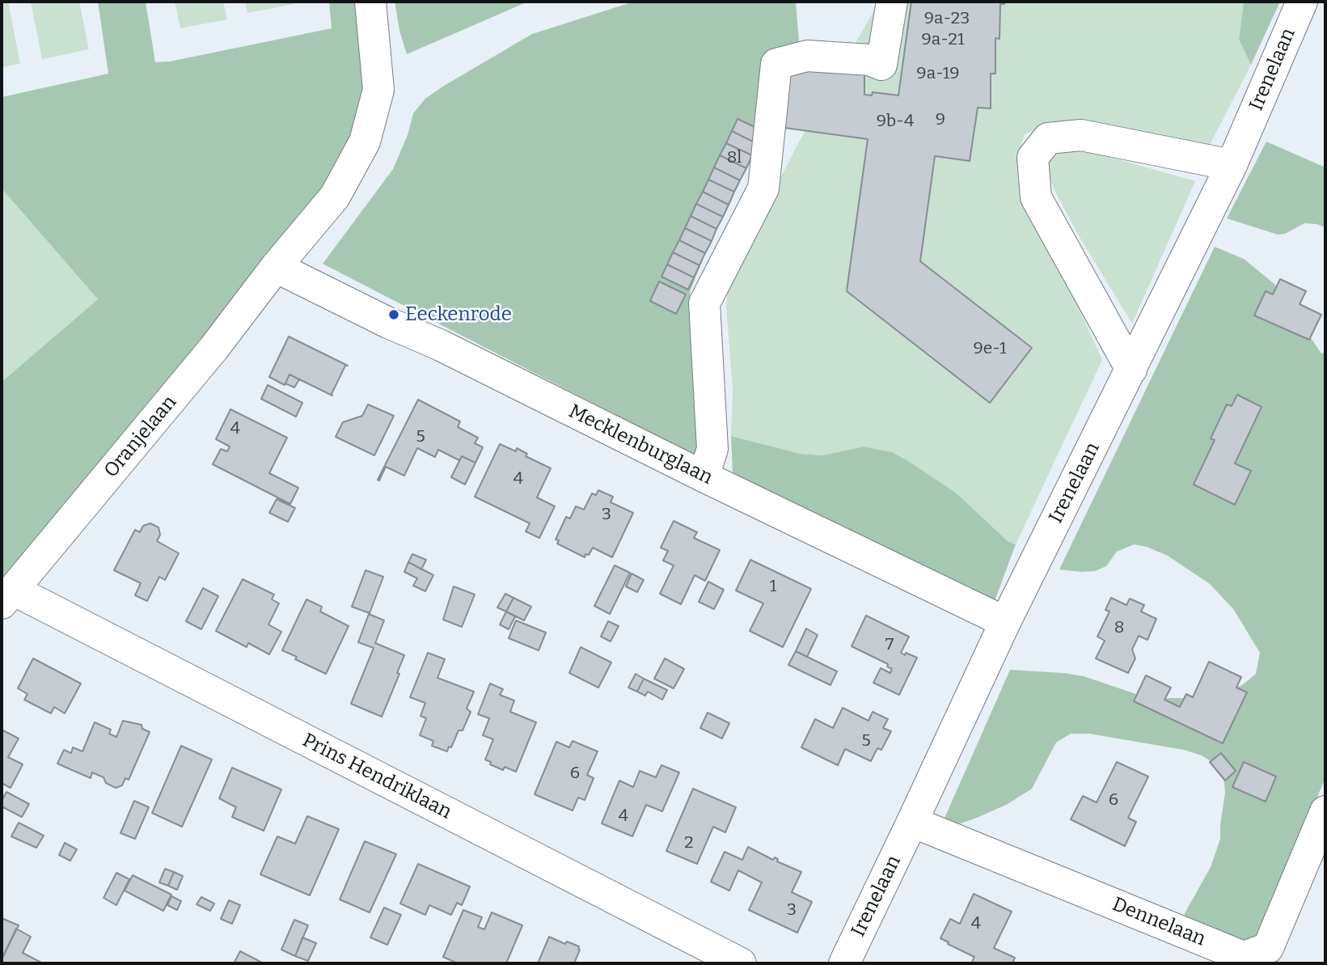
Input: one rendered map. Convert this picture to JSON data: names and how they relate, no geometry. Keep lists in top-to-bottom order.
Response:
{
  "streets": {
    "street": [
      "Irenelaan",
      "Oranjelaan",
      "Mecklenburglaan",
      "Prins Hendriklaan",
      "Dennelaan"
    ]
  },
  "crossings": [
    ["Irenelaan", "Mecklenburglaan"],
    ["Irenelaan", "Dennelaan"],
    ["Oranjelaan", "Mecklenburglaan"],
    ["Oranjelaan", "Prins Hendriklaan"]
  ],
  "places": ["Eeckenrode"],
  "house_numbers": [
    "9a-23",
    "9a-21",
    "9a-19",
    "9",
    "9b-4",
    "8l",
    "9e-1",
    "4",
    "5",
    "4",
    "3",
    "1",
    "8",
    "7",
    "5",
    "6",
    "6",
    "4",
    "2",
    "3",
    "4"
  ]
}
